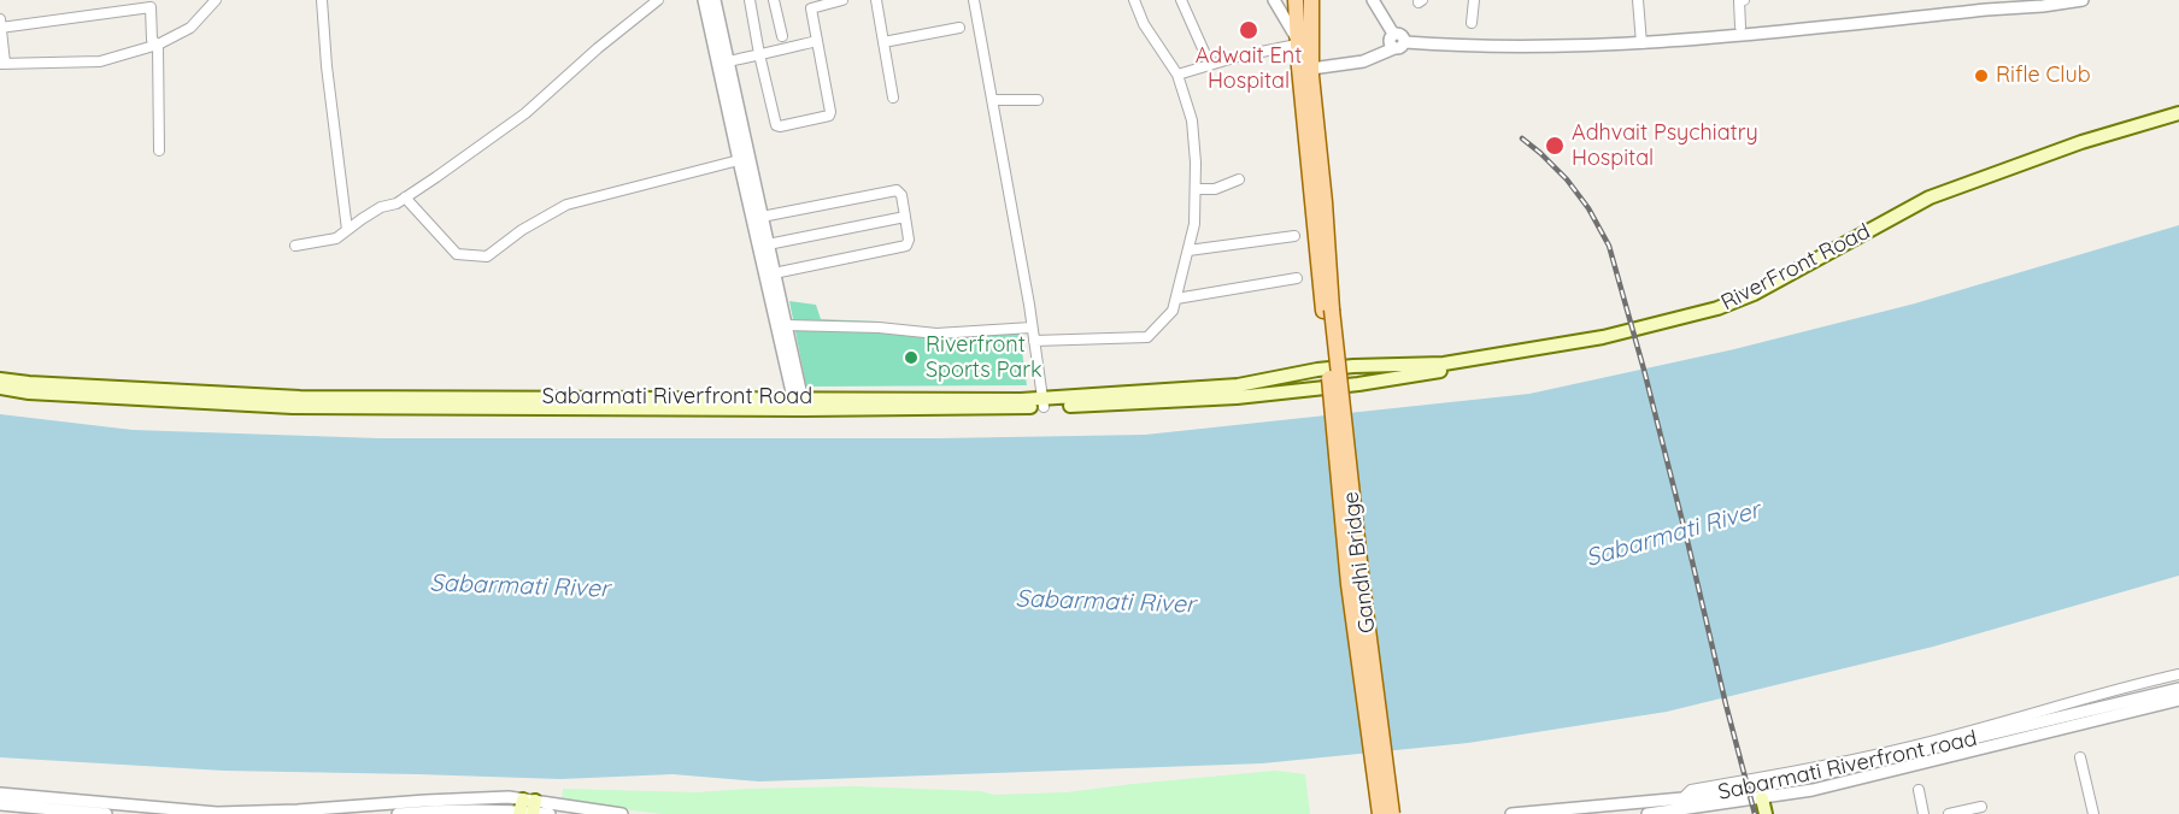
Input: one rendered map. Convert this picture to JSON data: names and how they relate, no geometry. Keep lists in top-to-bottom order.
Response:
{
  "streets": {
    "main road": ["RiverFront Road", "Sabarmati Riverfront Road", "Gandhi Bridge"],
    "street": ["Sabarmati Riverfront road"]
  },
  "crossings": [
    ["RiverFront Road", "Sabarmati Riverfront Road"]
  ],
  "water": ["Sabarmati River"],
  "places": [
    "Adwait Ent Hospital",
    "Rifle Club",
    "Adhvait Psychiatry Hospital",
    "Riverfront Sports Park"
  ]
}
